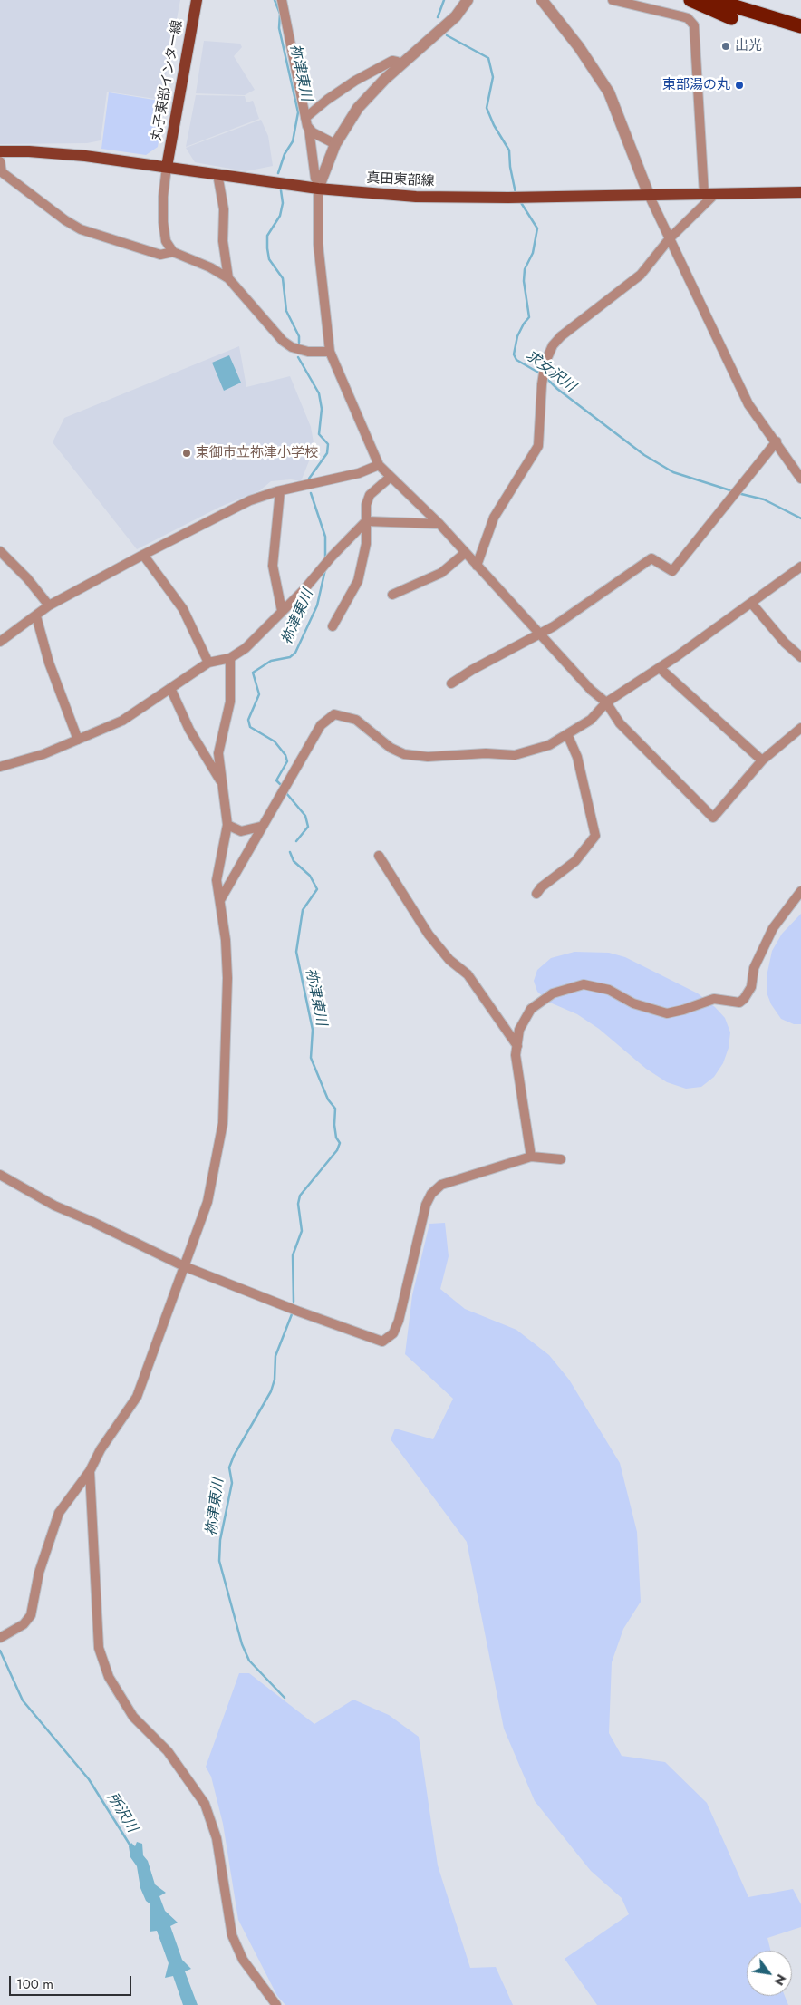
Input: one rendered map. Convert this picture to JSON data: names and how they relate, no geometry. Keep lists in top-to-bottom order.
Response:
{
  "streets": {
    "main road": ["丸子東部インター線", "真田東部線"]
  },
  "crossings": [
    ["丸子東部インター線", "真田東部線"]
  ],
  "water": ["祢津東川", "求女沢川", "所沢川"],
  "places": ["出光", "東部湯の丸", "東御市立祢津小学校"],
  "scale_bar": "100 m",
  "north": "bottom right"
}
